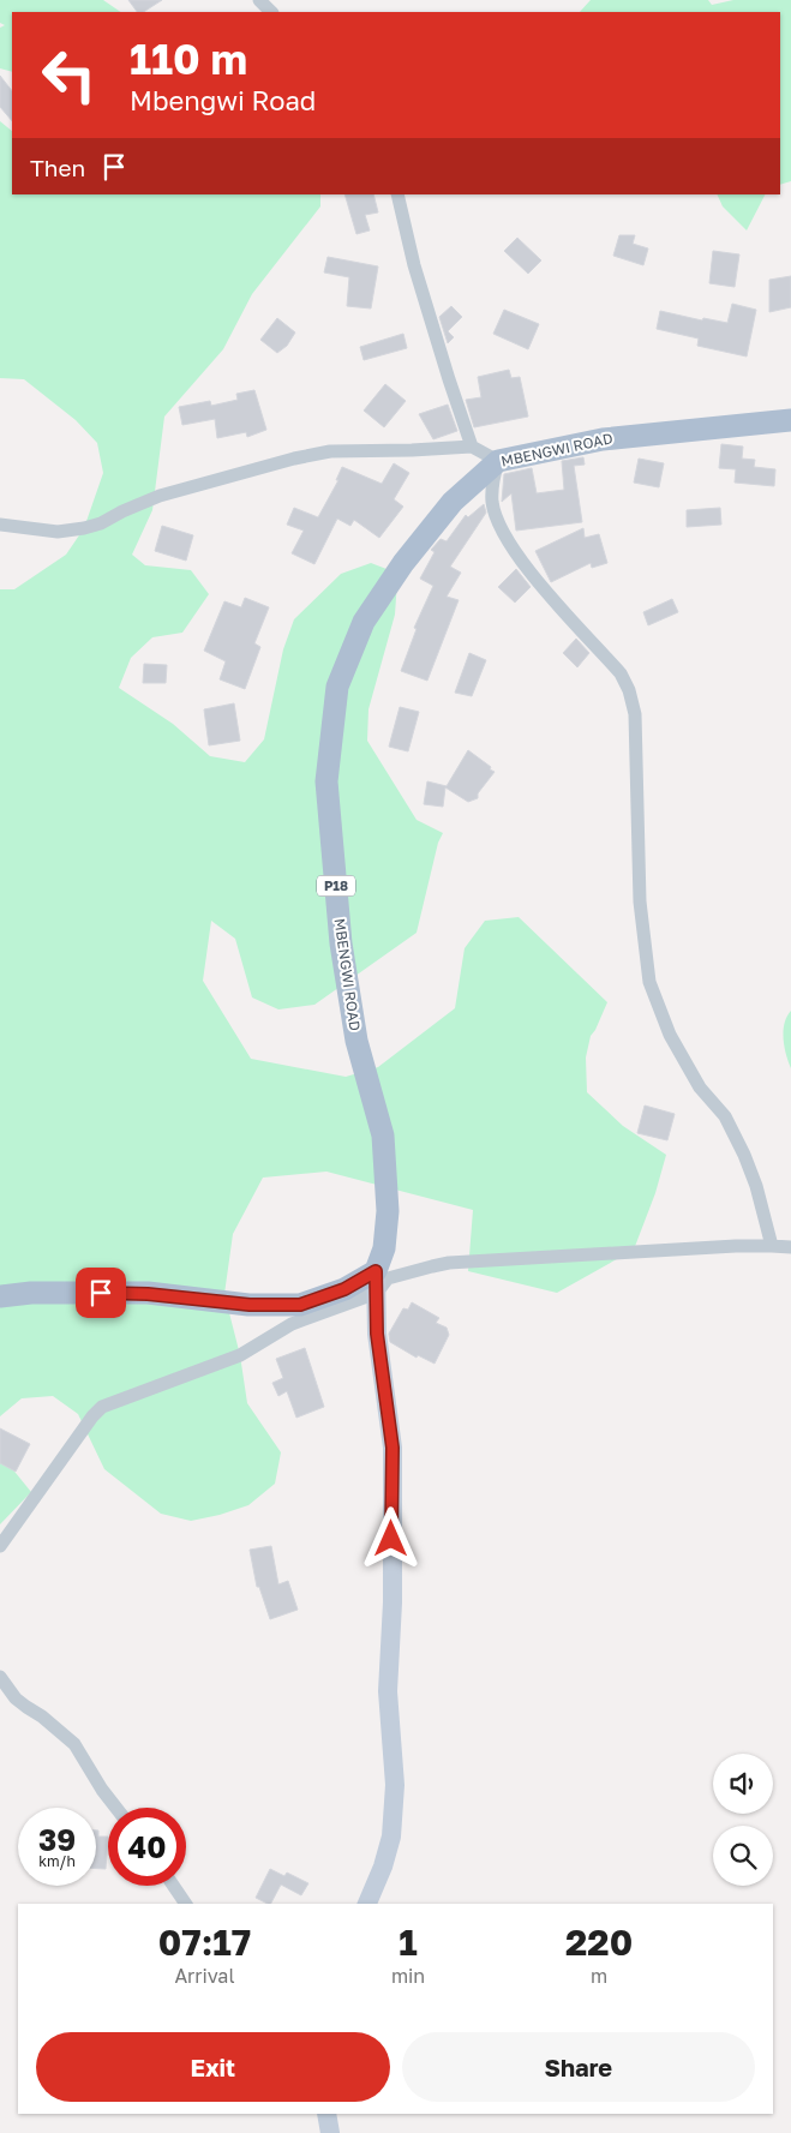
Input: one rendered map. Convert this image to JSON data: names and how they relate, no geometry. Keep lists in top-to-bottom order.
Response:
{
  "streets": {
    "main road": ["MBENGWI ROAD", "P18"]
  },
  "page": {
    "turn": ["110 m", "Mbengwi Road"],
    "then": "Then",
    "speed": "39 km/h",
    "limit": "40",
    "eta": [
      "07:17",
      "Arrival",
      "1",
      "min",
      "220",
      "m"
    ],
    "buttons": ["Exit", "Share"]
  }
}
